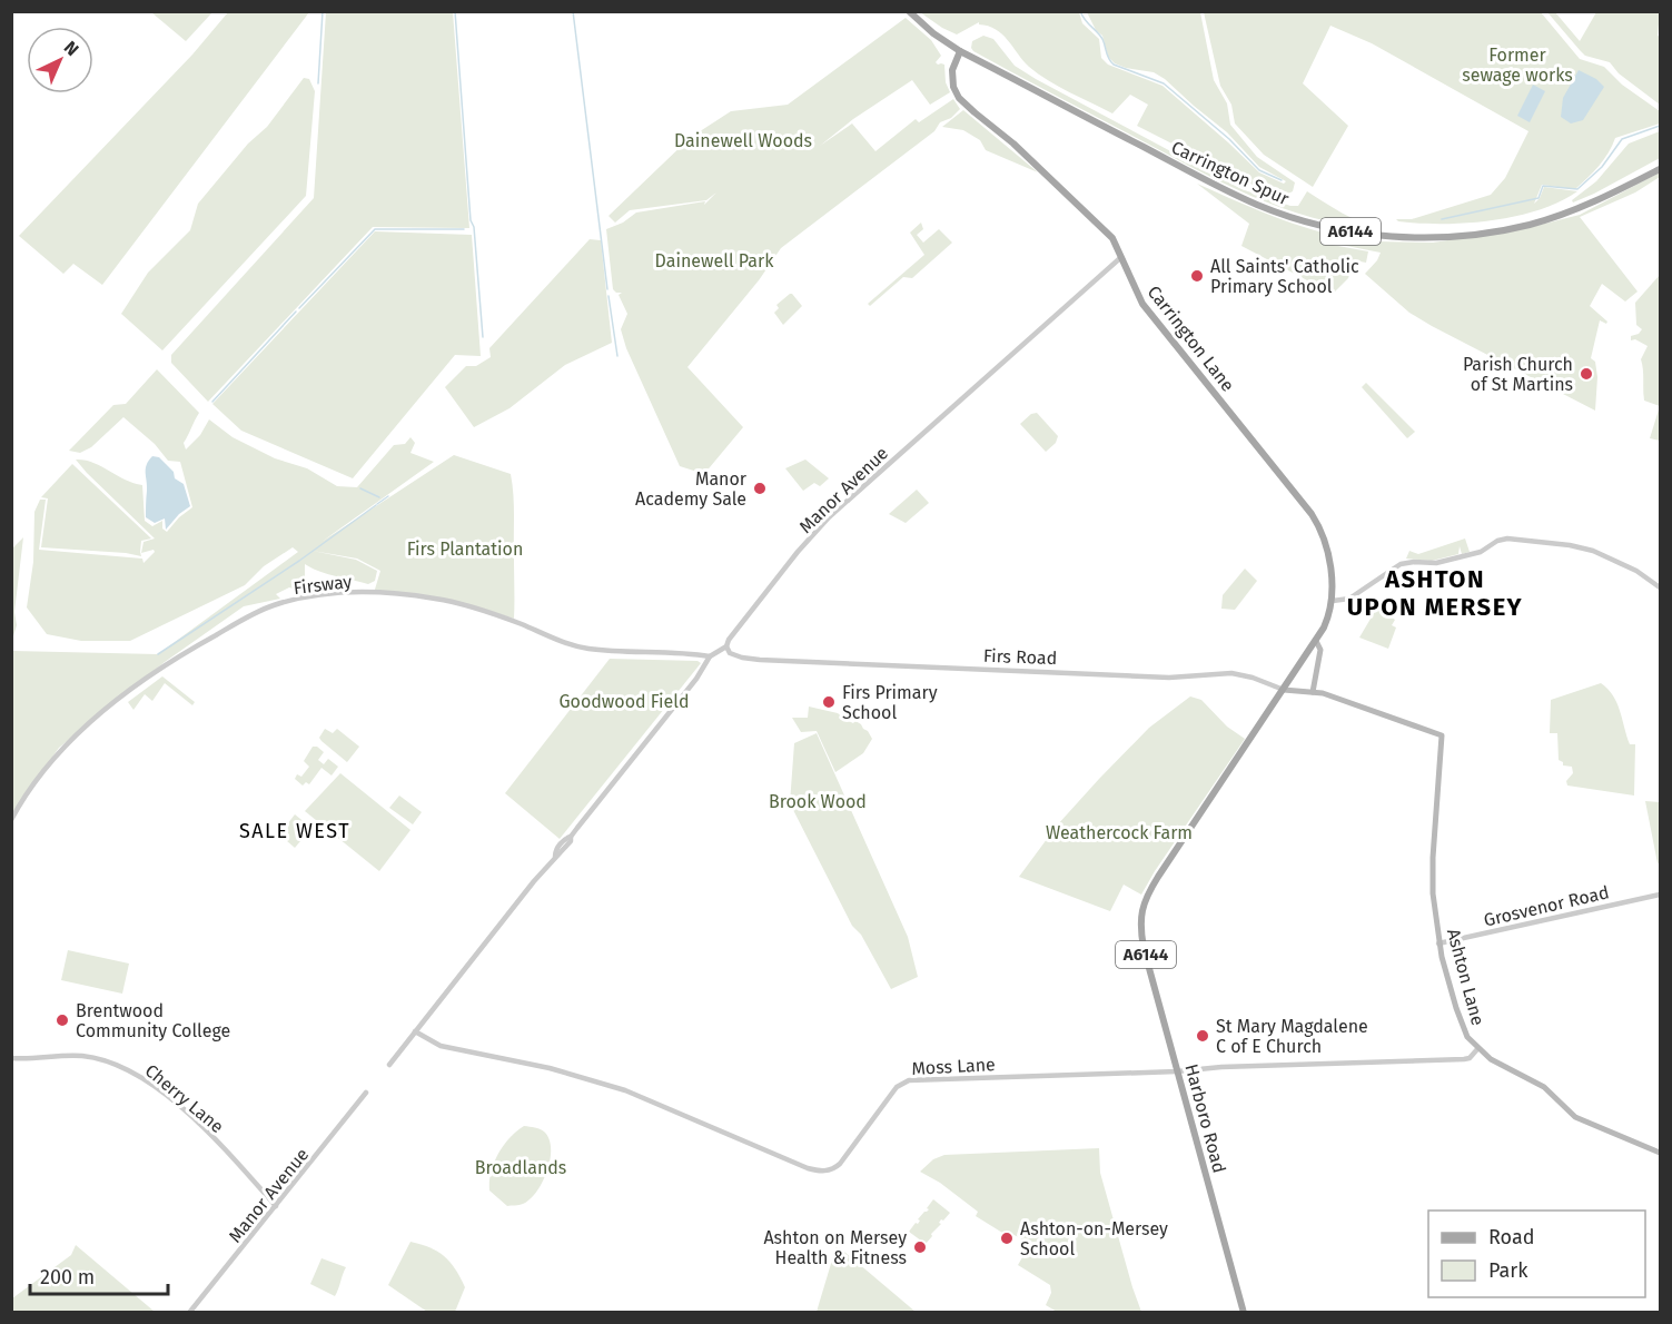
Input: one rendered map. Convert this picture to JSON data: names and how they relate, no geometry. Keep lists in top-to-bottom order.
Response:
{
  "streets": {
    "main road": [
      "Carrington Spur",
      "A6144",
      "Carrington Lane",
      "Firs Road",
      "Ashton Lane",
      "Harboro Road"
    ],
    "street": [
      "Manor Avenue",
      "Firsway",
      "Grosvenor Road",
      "Moss Lane",
      "Cherry Lane"
    ]
  },
  "crossings": [
    ["Carrington Spur", "A6144"],
    ["Carrington Spur", "Carrington Lane"],
    ["A6144", "Carrington Lane"],
    ["Carrington Lane", "Manor Avenue"],
    ["Carrington Lane", "Harboro Road"],
    ["Manor Avenue", "Firsway"],
    ["Manor Avenue", "Firs Road"],
    ["Manor Avenue", "Moss Lane"],
    ["Manor Avenue", "Cherry Lane"],
    ["Firs Road", "Ashton Lane"],
    ["Firs Road", "Harboro Road"],
    ["Grosvenor Road", "Ashton Lane"],
    ["Ashton Lane", "Moss Lane"],
    ["Moss Lane", "Harboro Road"]
  ],
  "districts": ["ASHTON UPON MERSEY", "SALE WEST"],
  "parks": [
    "Former sewage works",
    "Dainewell Woods",
    "Dainewell Park",
    "Firs Plantation",
    "Goodwood Field",
    "Brook Wood",
    "Weathercock Farm",
    "Broadlands"
  ],
  "places": [
    "All Saints' Catholic Primary School",
    "Parish Church of St Martins",
    "Manor Academy Sale",
    "Firs Primary School",
    "Brentwood Community College",
    "St Mary Magdalene C of E Church",
    "Ashton-on-Mersey School",
    "Ashton on Mersey Health & Fitness"
  ],
  "legend": ["Road", "Park"],
  "scale_bar": "200 m",
  "north": "top right"
}
